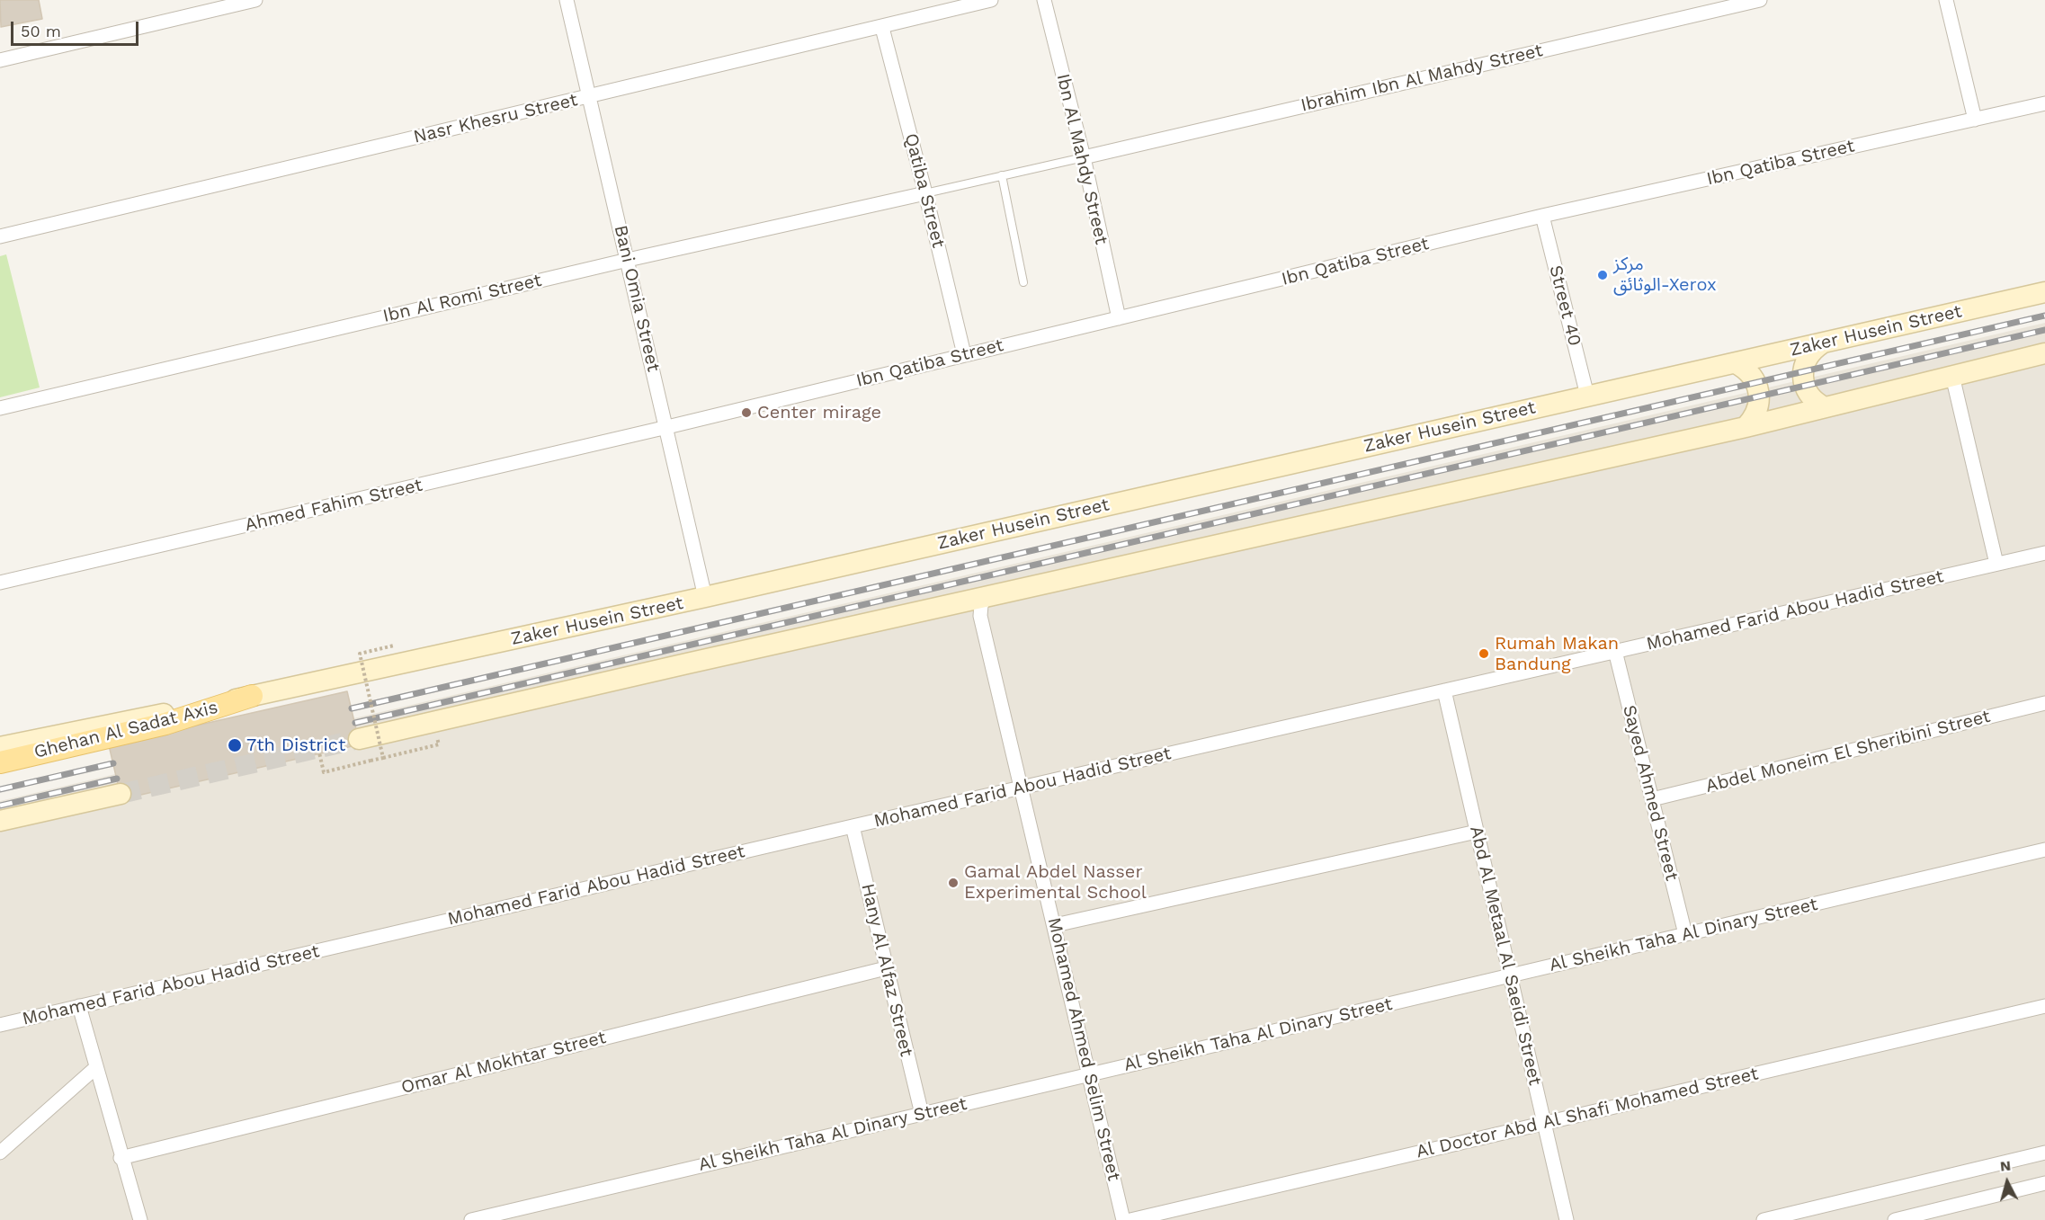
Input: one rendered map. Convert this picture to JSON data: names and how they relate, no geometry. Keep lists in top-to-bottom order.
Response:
{
  "streets": {
    "main road": ["Zaker Husein Street", "Ghehan Al Sadat Axis"],
    "street": [
      "Ibrahim Ibn Al Mahdy Street",
      "Nasr Khesru Street",
      "Ibn Al Mahdy Street",
      "Ibn Qatiba Street",
      "Qatiba Street",
      "Ibn Al Romi Street",
      "Bani Omia Street",
      "Street 40",
      "Ahmed Fahim Street",
      "Mohamed Farid Abou Hadid Street",
      "Abdel Moneim El Sheribini Street",
      "Sayed Ahmed Street",
      "Al Sheikh Taha Al Dinary Street",
      "Abd Al Metaal Al Saeidi Street",
      "Hany Al Alfaz Street",
      "Mohamed Ahmed Selim Street",
      "Omar Al Mokhtar Street",
      "Al Doctor Abd Al Shafi Mohamed Street"
    ]
  },
  "crossings": [
    ["Ibrahim Ibn Al Mahdy Street", "Ibn Al Mahdy Street"],
    ["Nasr Khesru Street", "Qatiba Street"],
    ["Nasr Khesru Street", "Bani Omia Street"],
    ["Ibn Al Mahdy Street", "Ibn Qatiba Street"],
    ["Ibn Qatiba Street", "Qatiba Street"],
    ["Ibn Qatiba Street", "Bani Omia Street"],
    ["Ibn Qatiba Street", "Street 40"],
    ["Ibn Qatiba Street", "Ahmed Fahim Street"],
    ["Qatiba Street", "Ibn Al Romi Street"],
    ["Ibn Al Romi Street", "Bani Omia Street"],
    ["Bani Omia Street", "Zaker Husein Street"],
    ["Bani Omia Street", "Ahmed Fahim Street"],
    ["Street 40", "Zaker Husein Street"],
    ["Zaker Husein Street", "Ghehan Al Sadat Axis"],
    ["Mohamed Farid Abou Hadid Street", "Sayed Ahmed Street"],
    ["Mohamed Farid Abou Hadid Street", "Abd Al Metaal Al Saeidi Street"],
    ["Mohamed Farid Abou Hadid Street", "Hany Al Alfaz Street"],
    ["Mohamed Farid Abou Hadid Street", "Mohamed Ahmed Selim Street"],
    ["Abdel Moneim El Sheribini Street", "Sayed Ahmed Street"],
    ["Sayed Ahmed Street", "Al Sheikh Taha Al Dinary Street"],
    ["Al Sheikh Taha Al Dinary Street", "Abd Al Metaal Al Saeidi Street"],
    ["Al Sheikh Taha Al Dinary Street", "Hany Al Alfaz Street"],
    ["Al Sheikh Taha Al Dinary Street", "Mohamed Ahmed Selim Street"],
    ["Abd Al Metaal Al Saeidi Street", "Al Doctor Abd Al Shafi Mohamed Street"],
    ["Hany Al Alfaz Street", "Omar Al Mokhtar Street"]
  ],
  "places": [
    "مركز الوثائق-Xerox",
    "Center mirage",
    "Rumah Makan Bandung",
    "7th District",
    "Gamal Abdel Nasser Experimental School"
  ],
  "scale_bar": "50 m",
  "north": "top"
}
